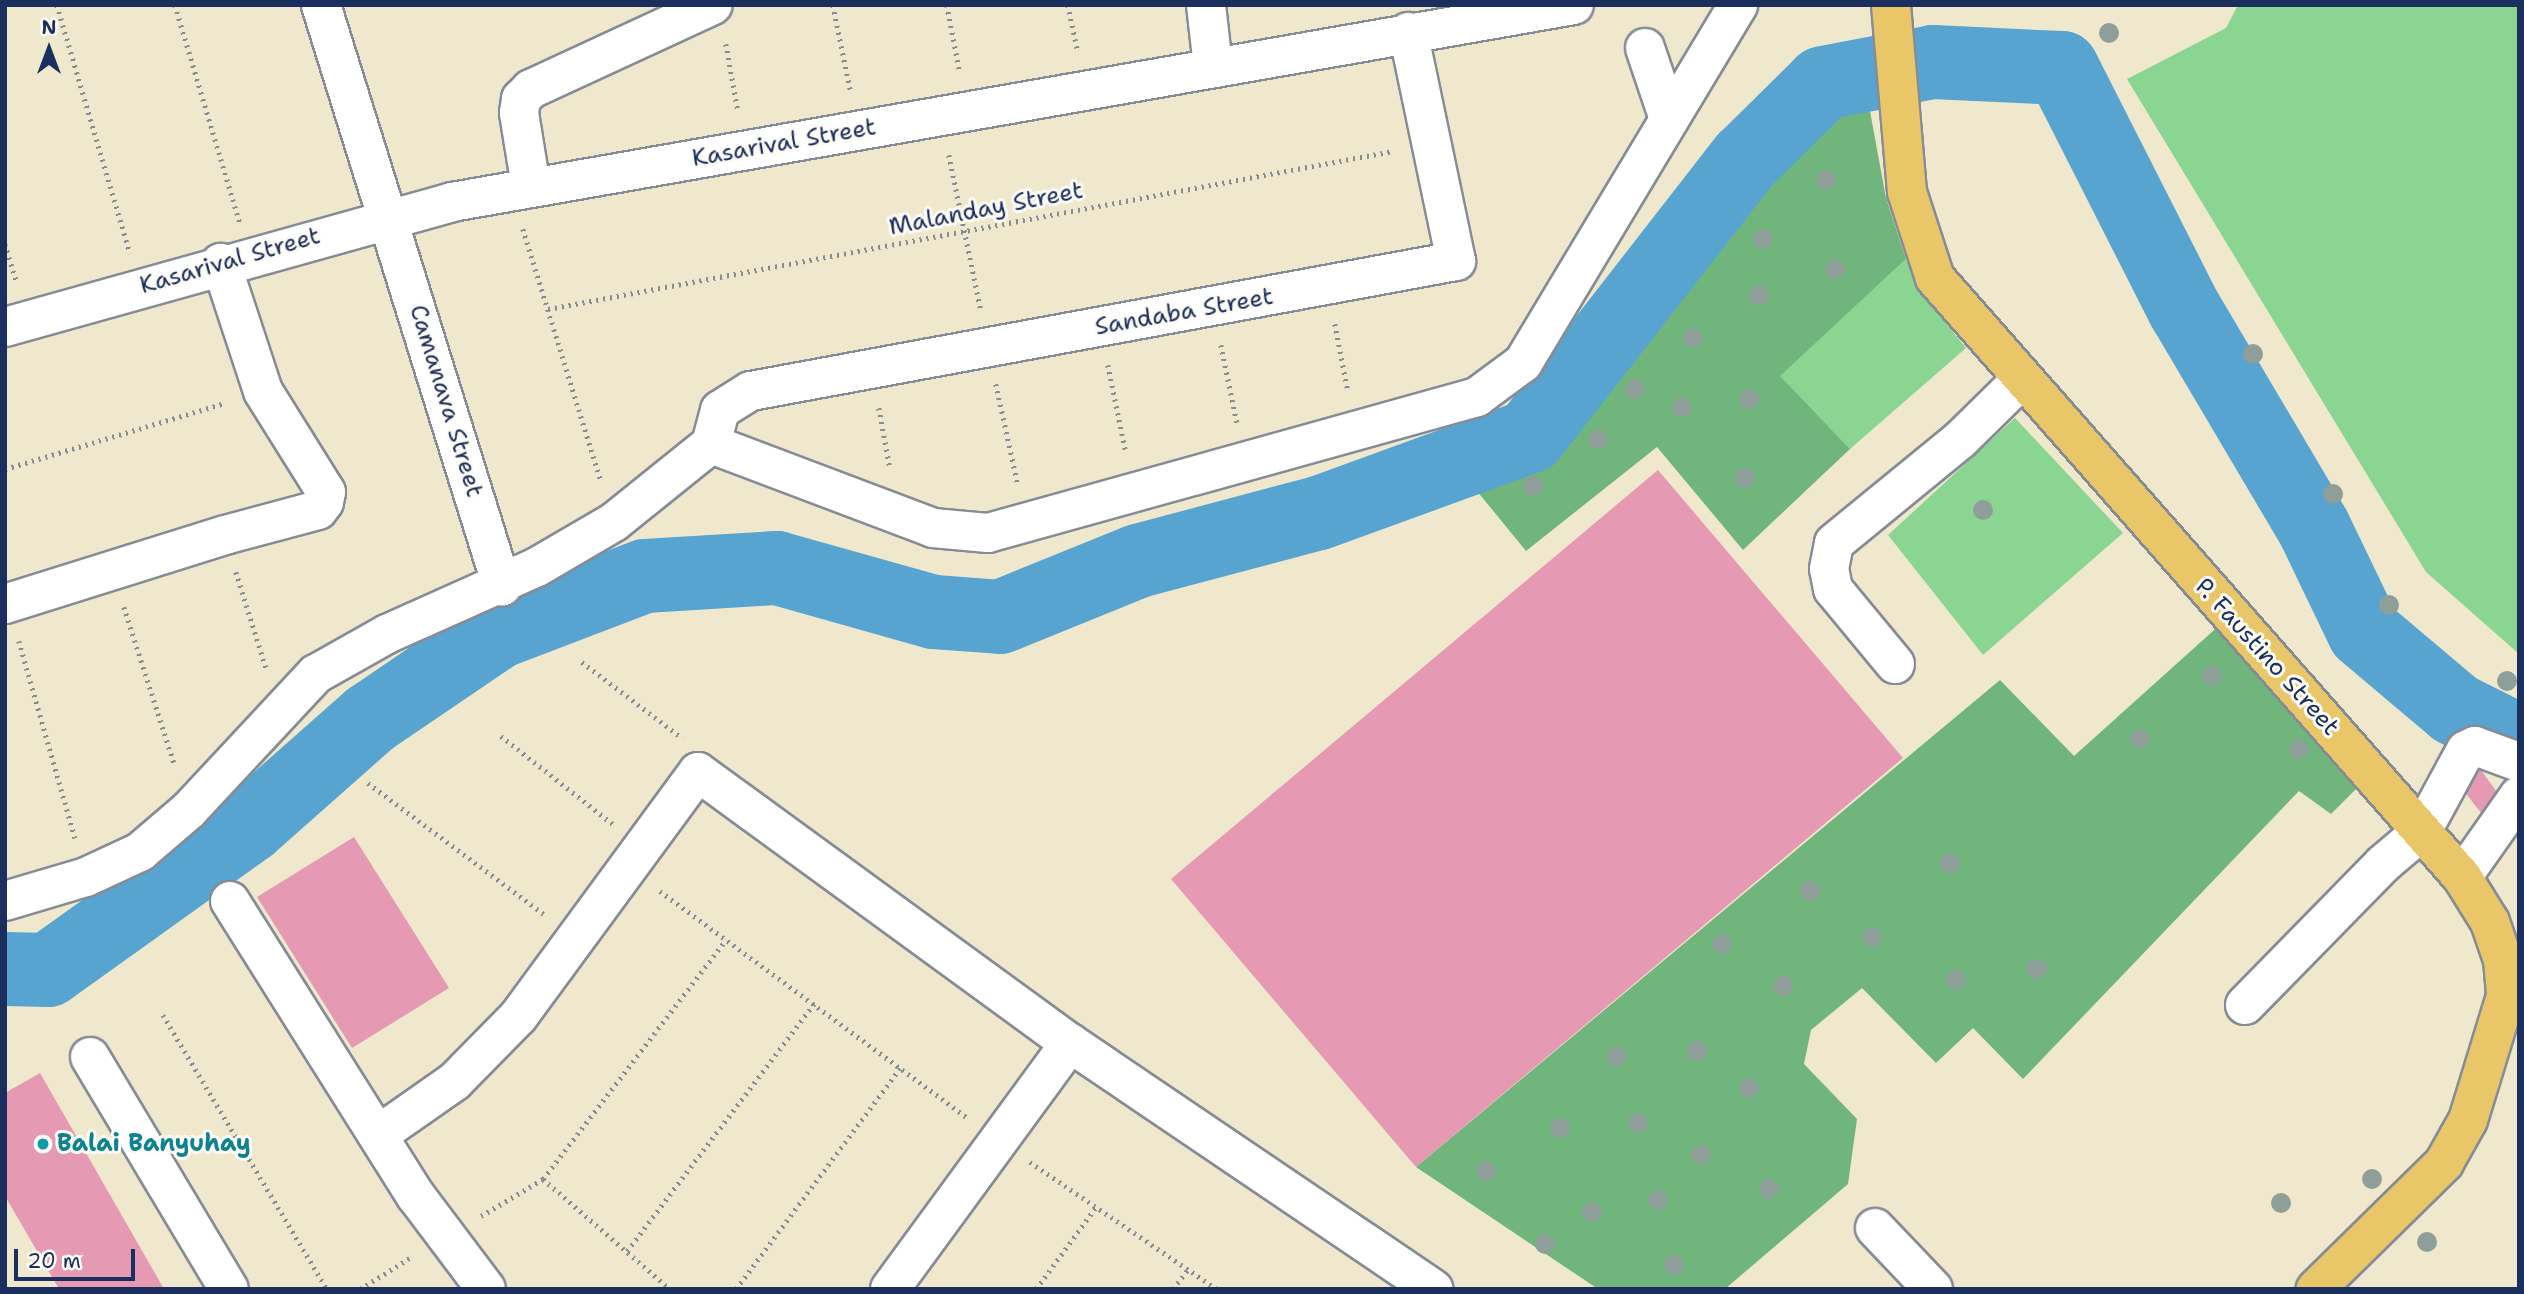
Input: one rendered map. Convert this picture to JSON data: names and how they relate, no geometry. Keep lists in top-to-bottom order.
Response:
{
  "streets": {
    "main road": ["P. Faustino Street"],
    "street": ["Kasarival Street", "Sandaba Street", "Camanava Street"],
    "path": ["Malanday Street"]
  },
  "crossings": [
    ["Kasarival Street", "Sandaba Street"],
    ["Kasarival Street", "Camanava Street"],
    ["Malanday Street", "Sandaba Street"]
  ],
  "places": ["Balai Banyuhay"],
  "scale_bar": "20 m",
  "north": "top"
}
